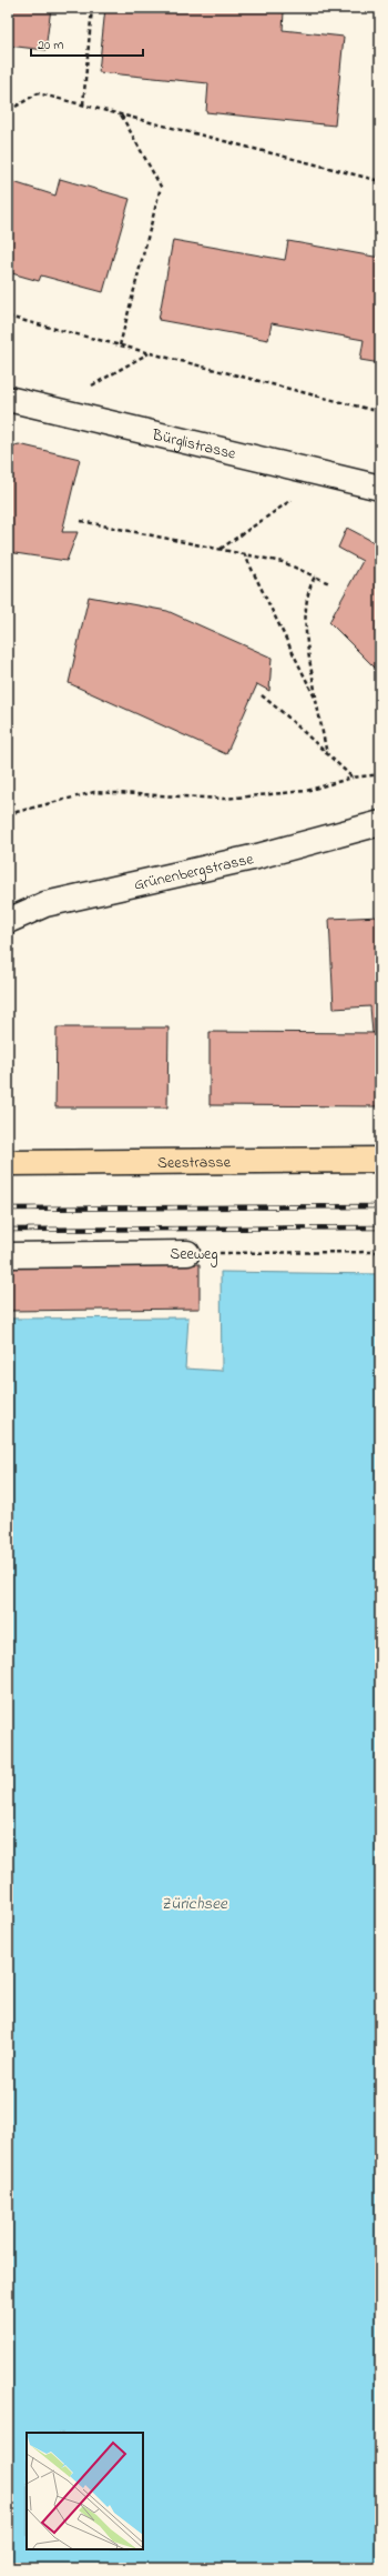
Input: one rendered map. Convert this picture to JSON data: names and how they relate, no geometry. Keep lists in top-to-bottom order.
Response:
{
  "streets": {
    "main road": ["Seestrasse"],
    "street": ["Bürglistrasse", "Grünenbergstrasse", "Seeweg"]
  },
  "water": ["Zürichsee"],
  "scale_bar": "20 m"
}
